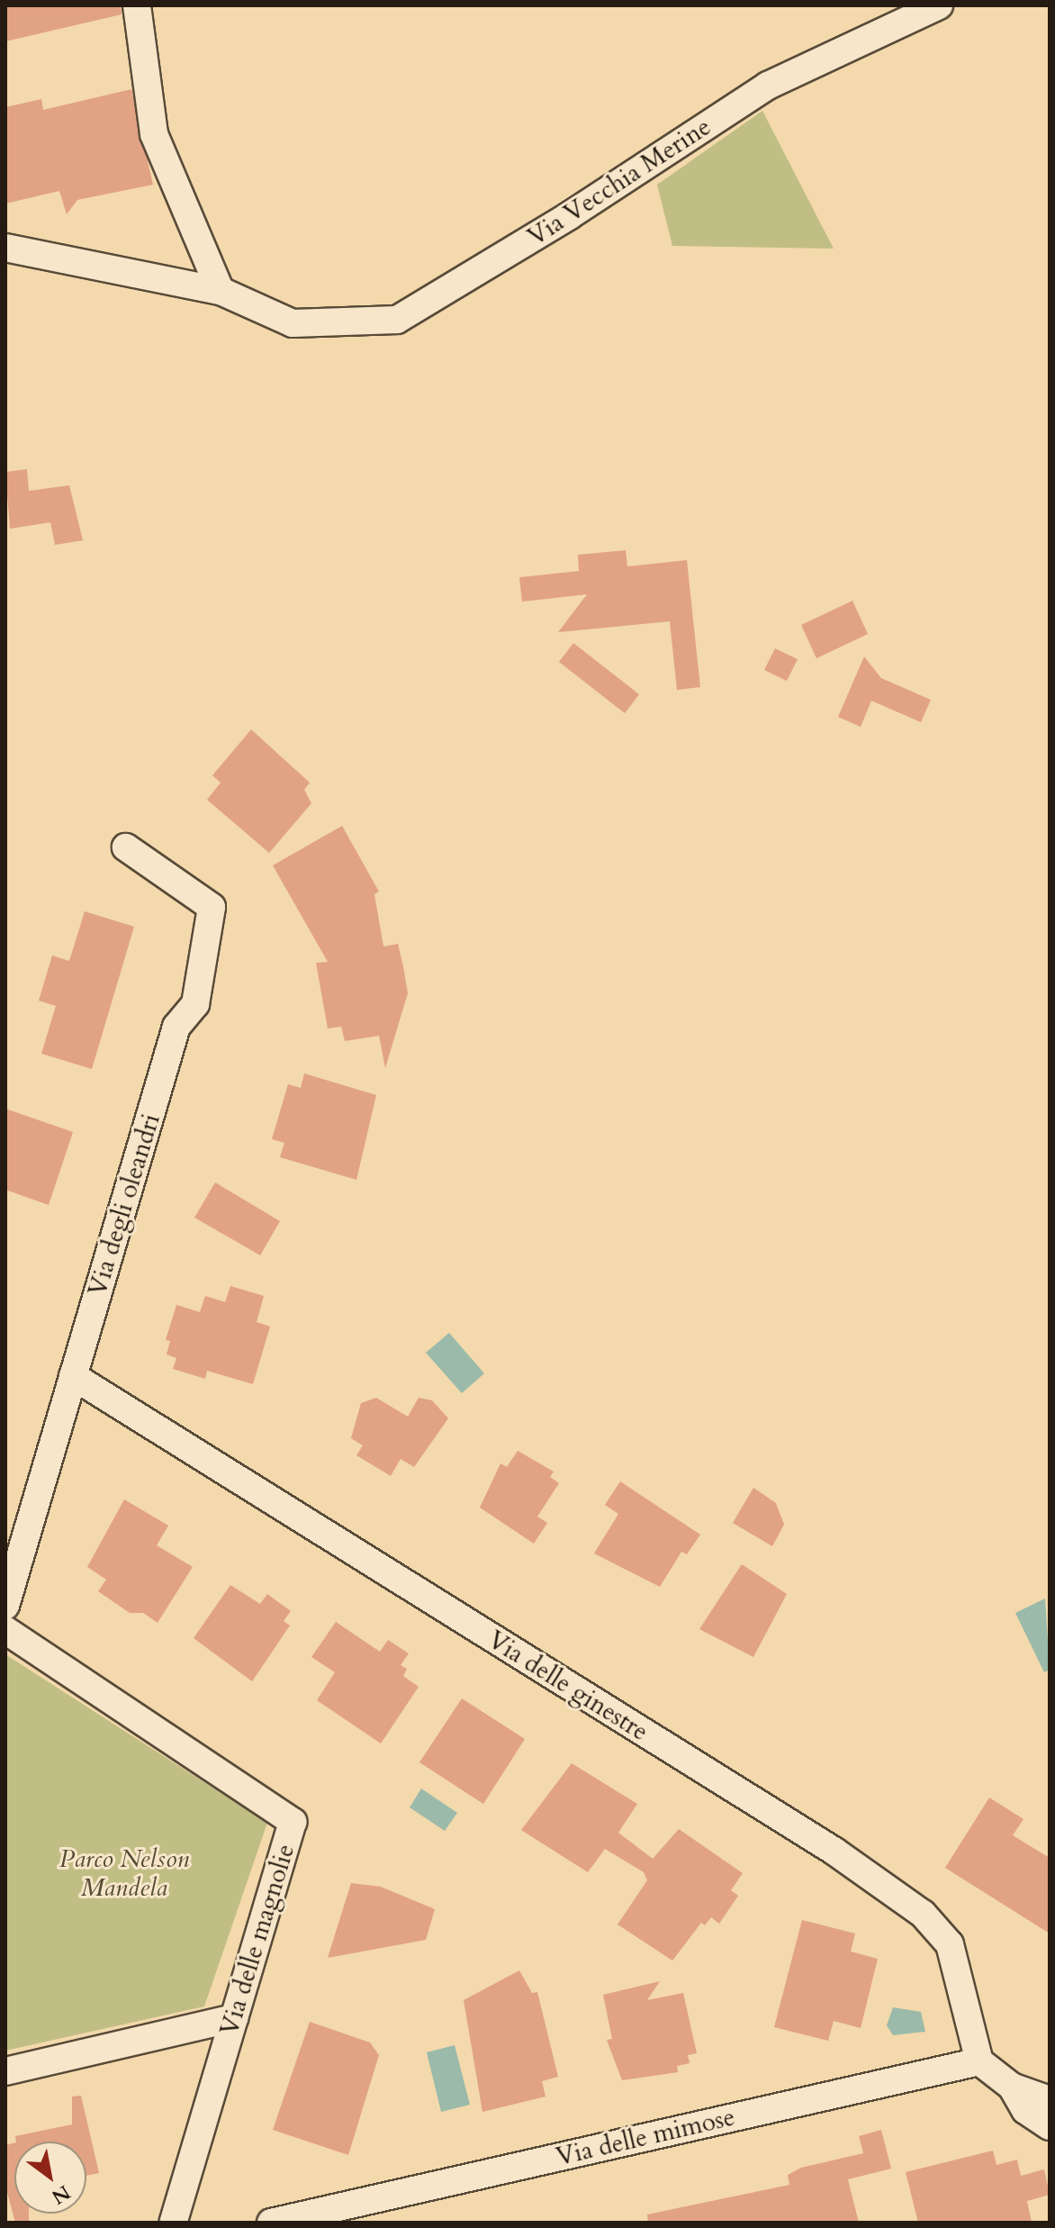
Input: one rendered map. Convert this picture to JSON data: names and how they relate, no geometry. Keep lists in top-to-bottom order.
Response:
{
  "streets": {
    "street": [
      "Via Vecchia Merine",
      "Via degli oleandri",
      "Via delle ginestre",
      "Via delle magnolie",
      "Via delle mimose"
    ]
  },
  "crossings": [
    ["Via degli oleandri", "Via delle ginestre"],
    ["Via delle ginestre", "Via delle mimose"]
  ],
  "parks": ["Parco Nelson Mandela"],
  "north": "bottom right"
}
